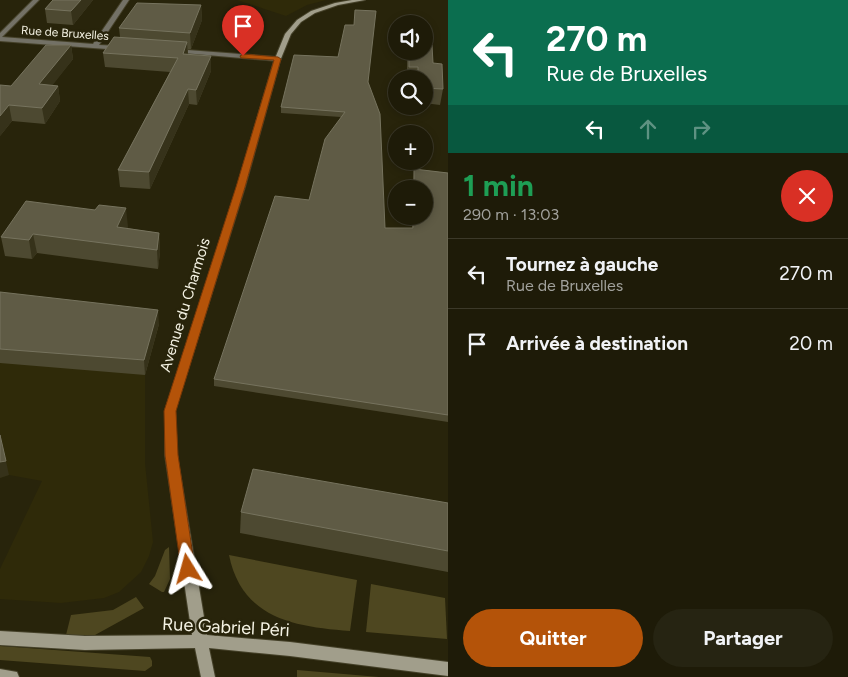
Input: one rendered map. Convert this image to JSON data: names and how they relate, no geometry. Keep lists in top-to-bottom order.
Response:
{
  "streets": {
    "street": ["Rue de Bruxelles", "Avenue du Charmois", "Rue Gabriel Péri"]
  },
  "crossings": [
    ["Avenue du Charmois", "Rue Gabriel Péri"]
  ],
  "page": {
    "turn": ["270 m", "Rue de Bruxelles"],
    "map_buttons": ["+", "−"],
    "heading": ["1 min", "290 m · 13:03"],
    "list": [
      {
        "name": "Tournez à gauche",
        "note": "Rue de Bruxelles",
        "value": "270 m"
      },
      {
        "name": "Arrivée à destination",
        "value": "20 m"
      }
    ],
    "buttons": ["Quitter", "Partager"]
  }
}
